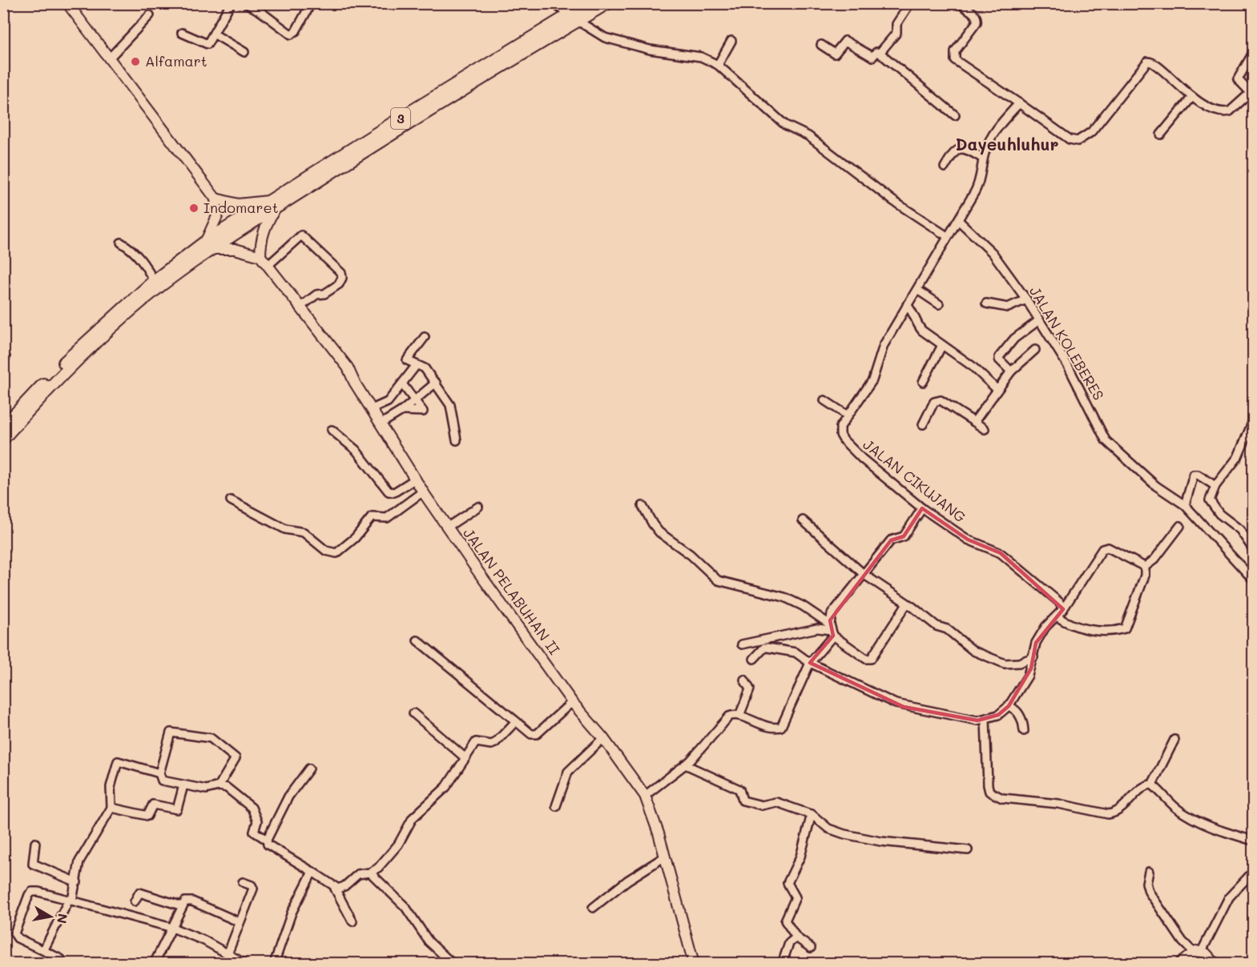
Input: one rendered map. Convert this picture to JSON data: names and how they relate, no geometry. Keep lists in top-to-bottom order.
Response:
{
  "streets": {
    "main road": ["3", "JALAN PELABUHAN II"],
    "street": ["JALAN KOLEBERES", "JALAN CIKUJANG"]
  },
  "crossings": [
    ["JALAN KOLEBERES", "JALAN CIKUJANG"]
  ],
  "districts": ["Dayeuhluhur"],
  "places": ["Alfamart", "Indomaret"],
  "north": "right"
}
